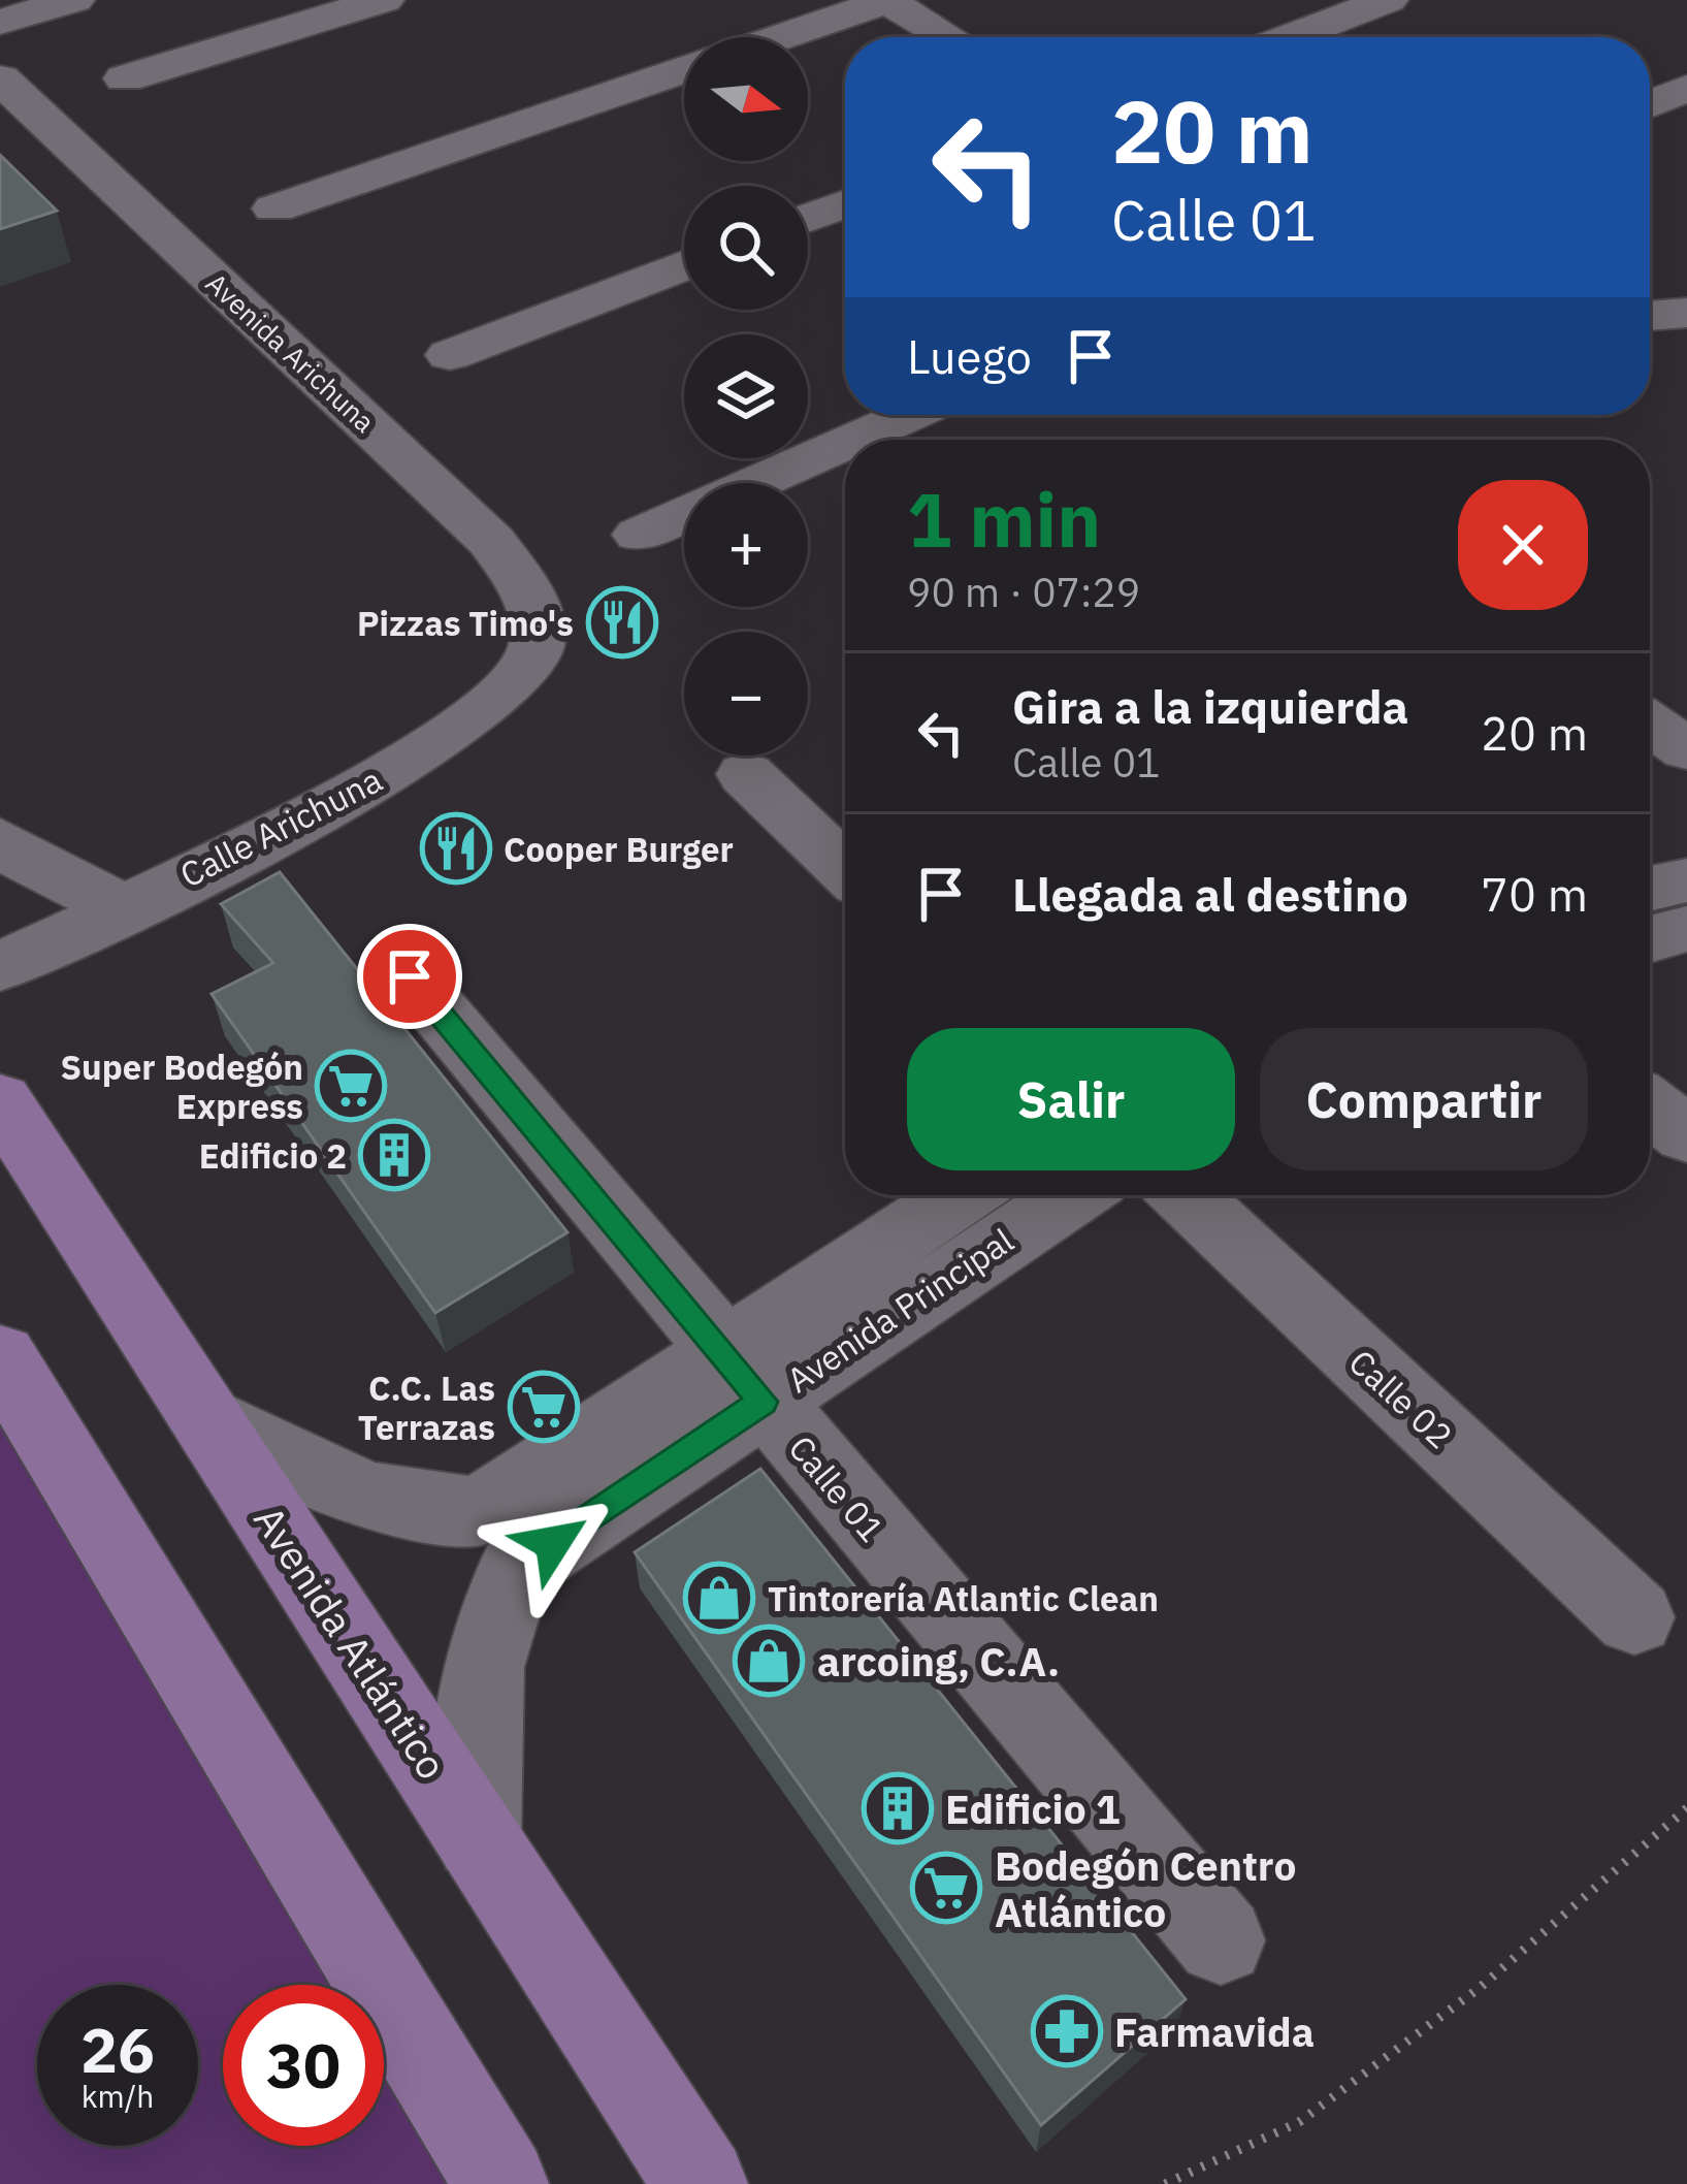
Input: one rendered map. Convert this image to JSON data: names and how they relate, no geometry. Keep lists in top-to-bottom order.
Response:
{
  "streets": {
    "main road": ["Avenida Atlántico"],
    "street": [
      "Avenida Arichuna",
      "Calle Arichuna",
      "Avenida Principal",
      "Calle 02",
      "Calle 01"
    ]
  },
  "crossings": [
    ["Avenida Arichuna", "Calle Arichuna"],
    ["Avenida Principal", "Calle 01"]
  ],
  "places": {
    "restaurant": ["Pizzas Timo's", "Cooper Burger"],
    "supermarket": ["Super Bodegón Express", "C.C. Las Terrazas", "Bodegón Centro Atlántico"],
    "building": ["Edificio 2", "Edificio 1"],
    "shop": ["Tintorería Atlantic Clean", "arcoing, C.A."],
    "pharmacy": ["Farmavida"]
  },
  "north": "right",
  "page": {
    "map_buttons": ["+", "−"],
    "turn": ["20 m", "Calle 01"],
    "then": "Luego",
    "heading": ["1 min", "90 m · 07:29"],
    "list": [
      {
        "name": "Gira a la izquierda",
        "note": "Calle 01",
        "value": "20 m"
      },
      {
        "name": "Llegada al destino",
        "value": "70 m"
      }
    ],
    "buttons": ["Salir", "Compartir"],
    "speed": "26 km/h",
    "limit": "30"
  }
}
